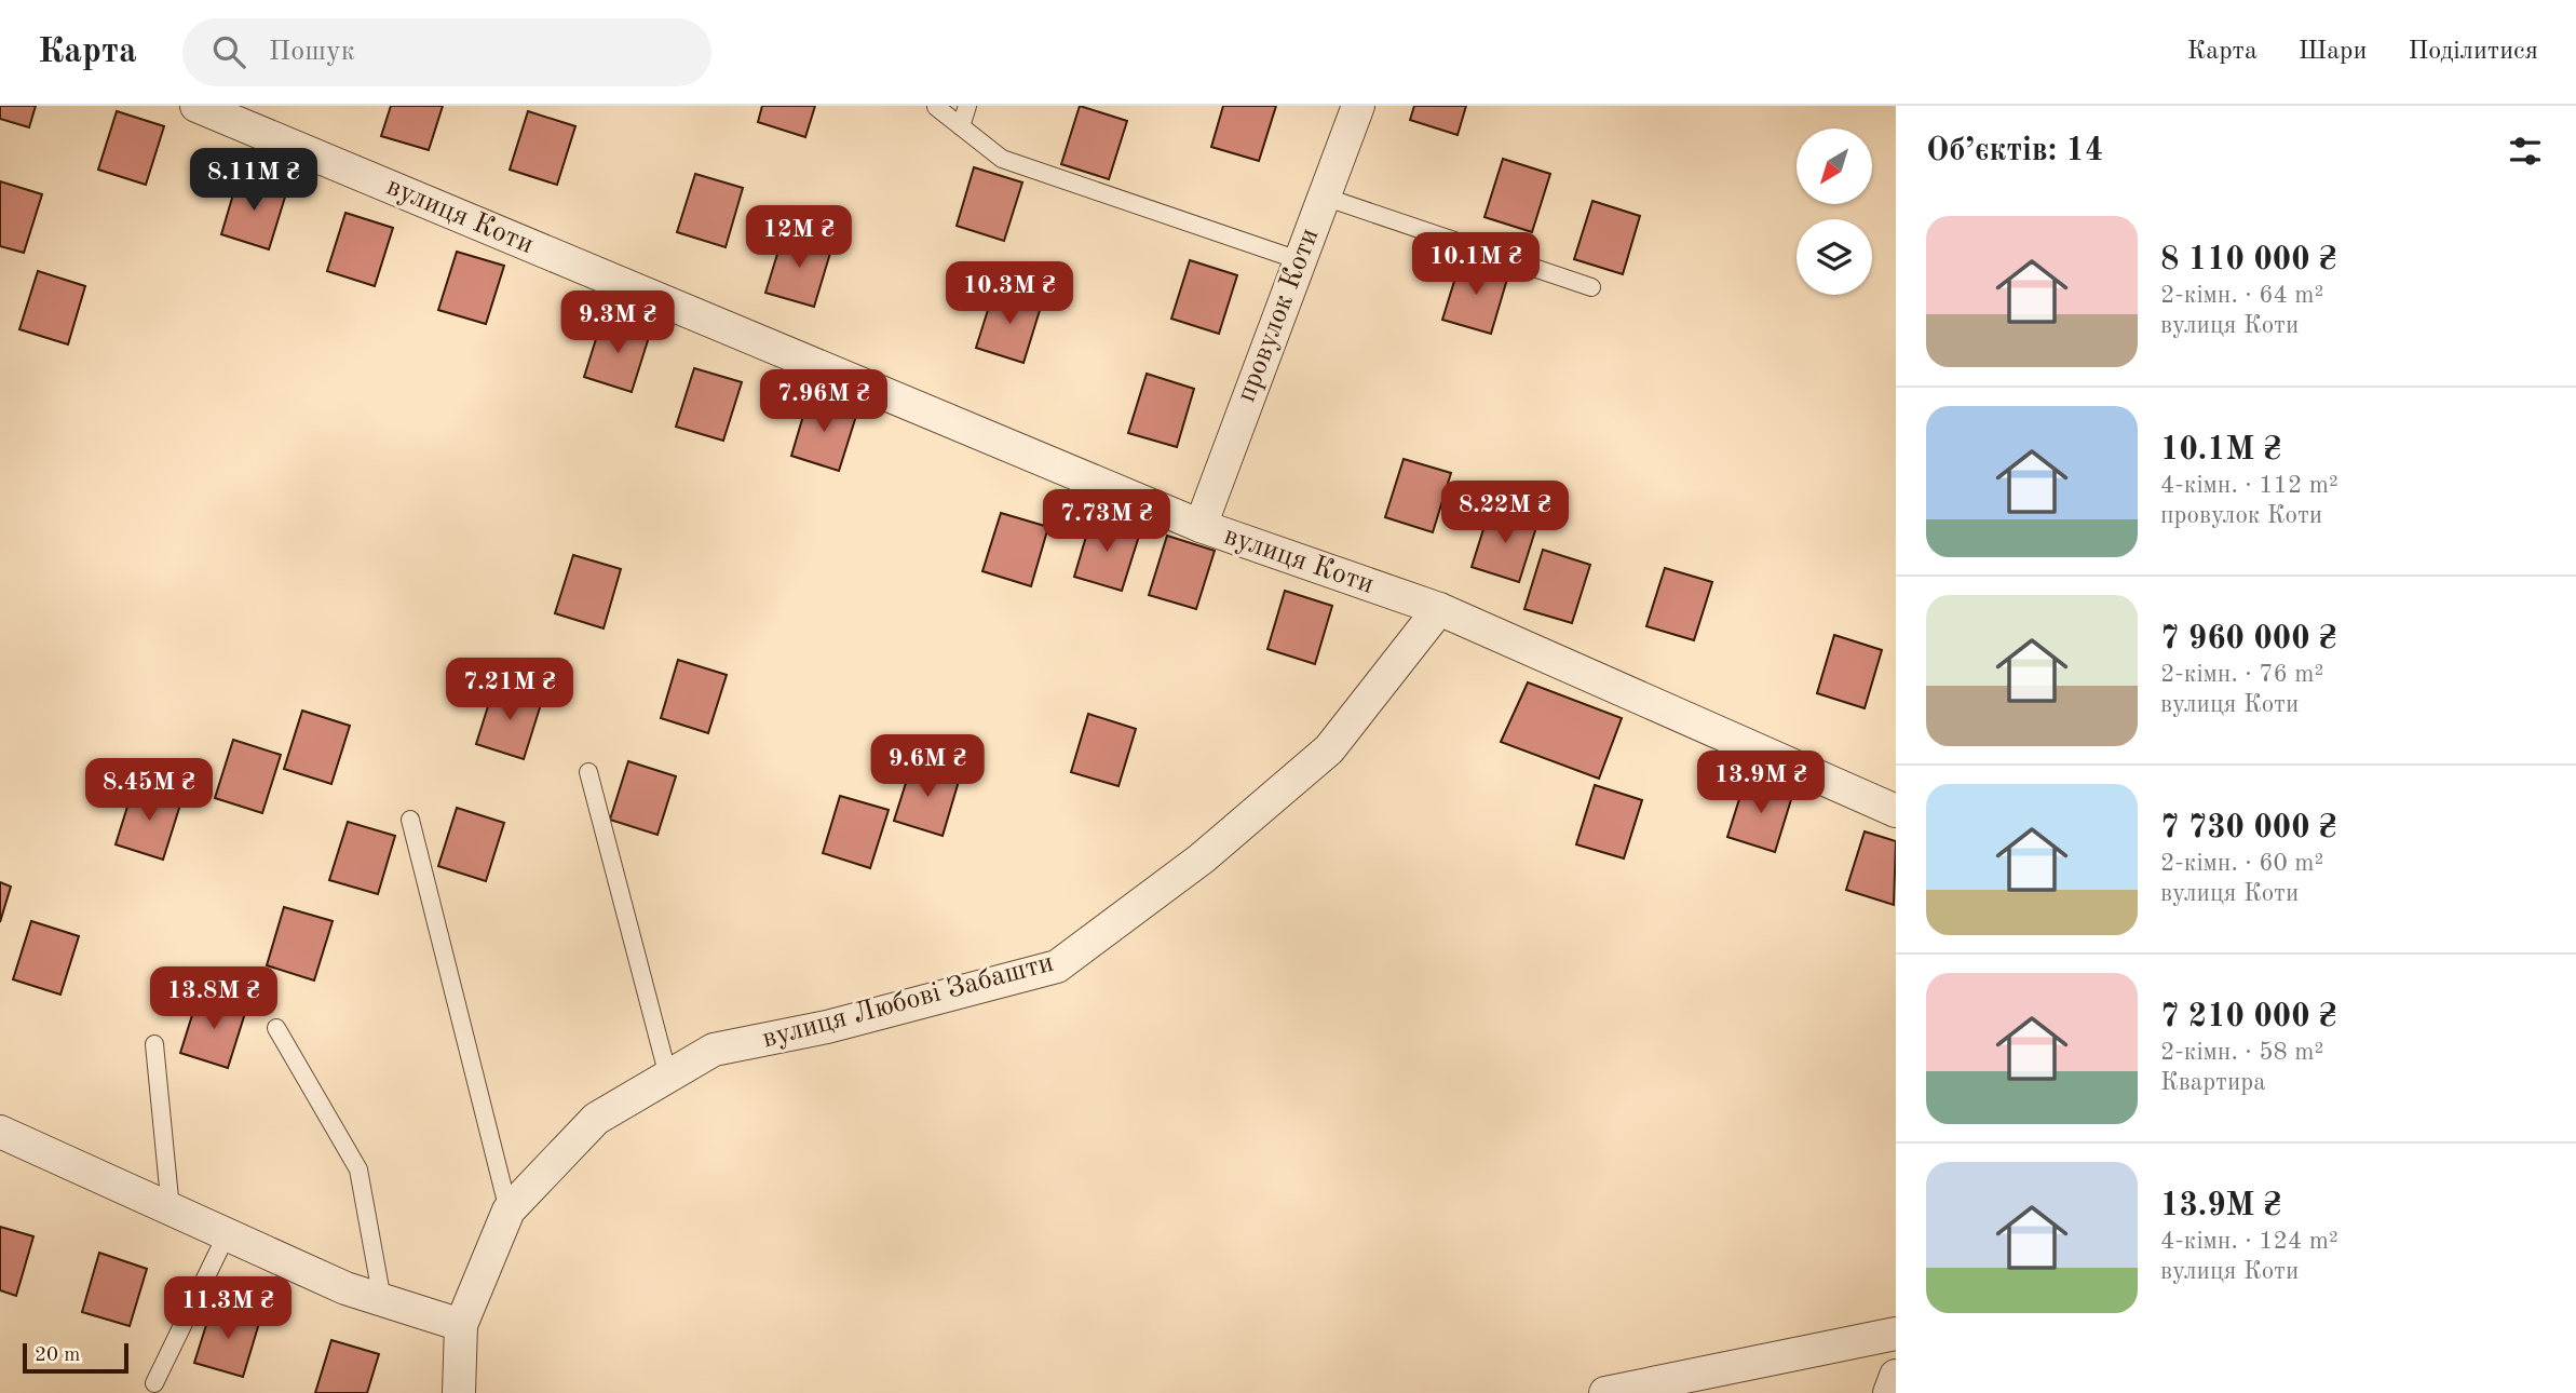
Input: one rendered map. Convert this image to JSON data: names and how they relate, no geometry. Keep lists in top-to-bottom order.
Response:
{
  "streets": {
    "street": ["вулиця Коти", "провулок Коти", "вулиця Любові Забашти"]
  },
  "crossings": [
    ["вулиця Коти", "провулок Коти"],
    ["вулиця Коти", "вулиця Любові Забашти"]
  ],
  "scale_bar": "20 m",
  "north": "bottom left",
  "page": {
    "header": "Карта",
    "search": "Пошук",
    "nav": ["Карта", "Шари", "Поділитися"],
    "heading": "Об’єктів: 14",
    "price": [
      "8.11M ₴",
      "12M ₴",
      "10.1M ₴",
      "10.3M ₴",
      "9.3M ₴",
      "7.96M ₴",
      "8.22M ₴",
      "7.73M ₴",
      "7.21M ₴",
      "9.6M ₴",
      "13.9M ₴",
      "8.45M ₴",
      "13.8M ₴",
      "11.3M ₴"
    ],
    "list": [
      {
        "name": "8 110 000 ₴",
        "note": "2-кімн. · 64 m² · вулиця Коти"
      },
      {
        "name": "10.1M ₴",
        "note": "4-кімн. · 112 m² · провулок Коти"
      },
      {
        "name": "7 960 000 ₴",
        "note": "2-кімн. · 76 m² · вулиця Коти"
      },
      {
        "name": "7 730 000 ₴",
        "note": "2-кімн. · 60 m² · вулиця Коти"
      },
      {
        "name": "7 210 000 ₴",
        "note": "2-кімн. · 58 m² · Квартира"
      },
      {
        "name": "13.9M ₴",
        "note": "4-кімн. · 124 m² · вулиця Коти"
      }
    ],
    "scale": "20 m"
  }
}
